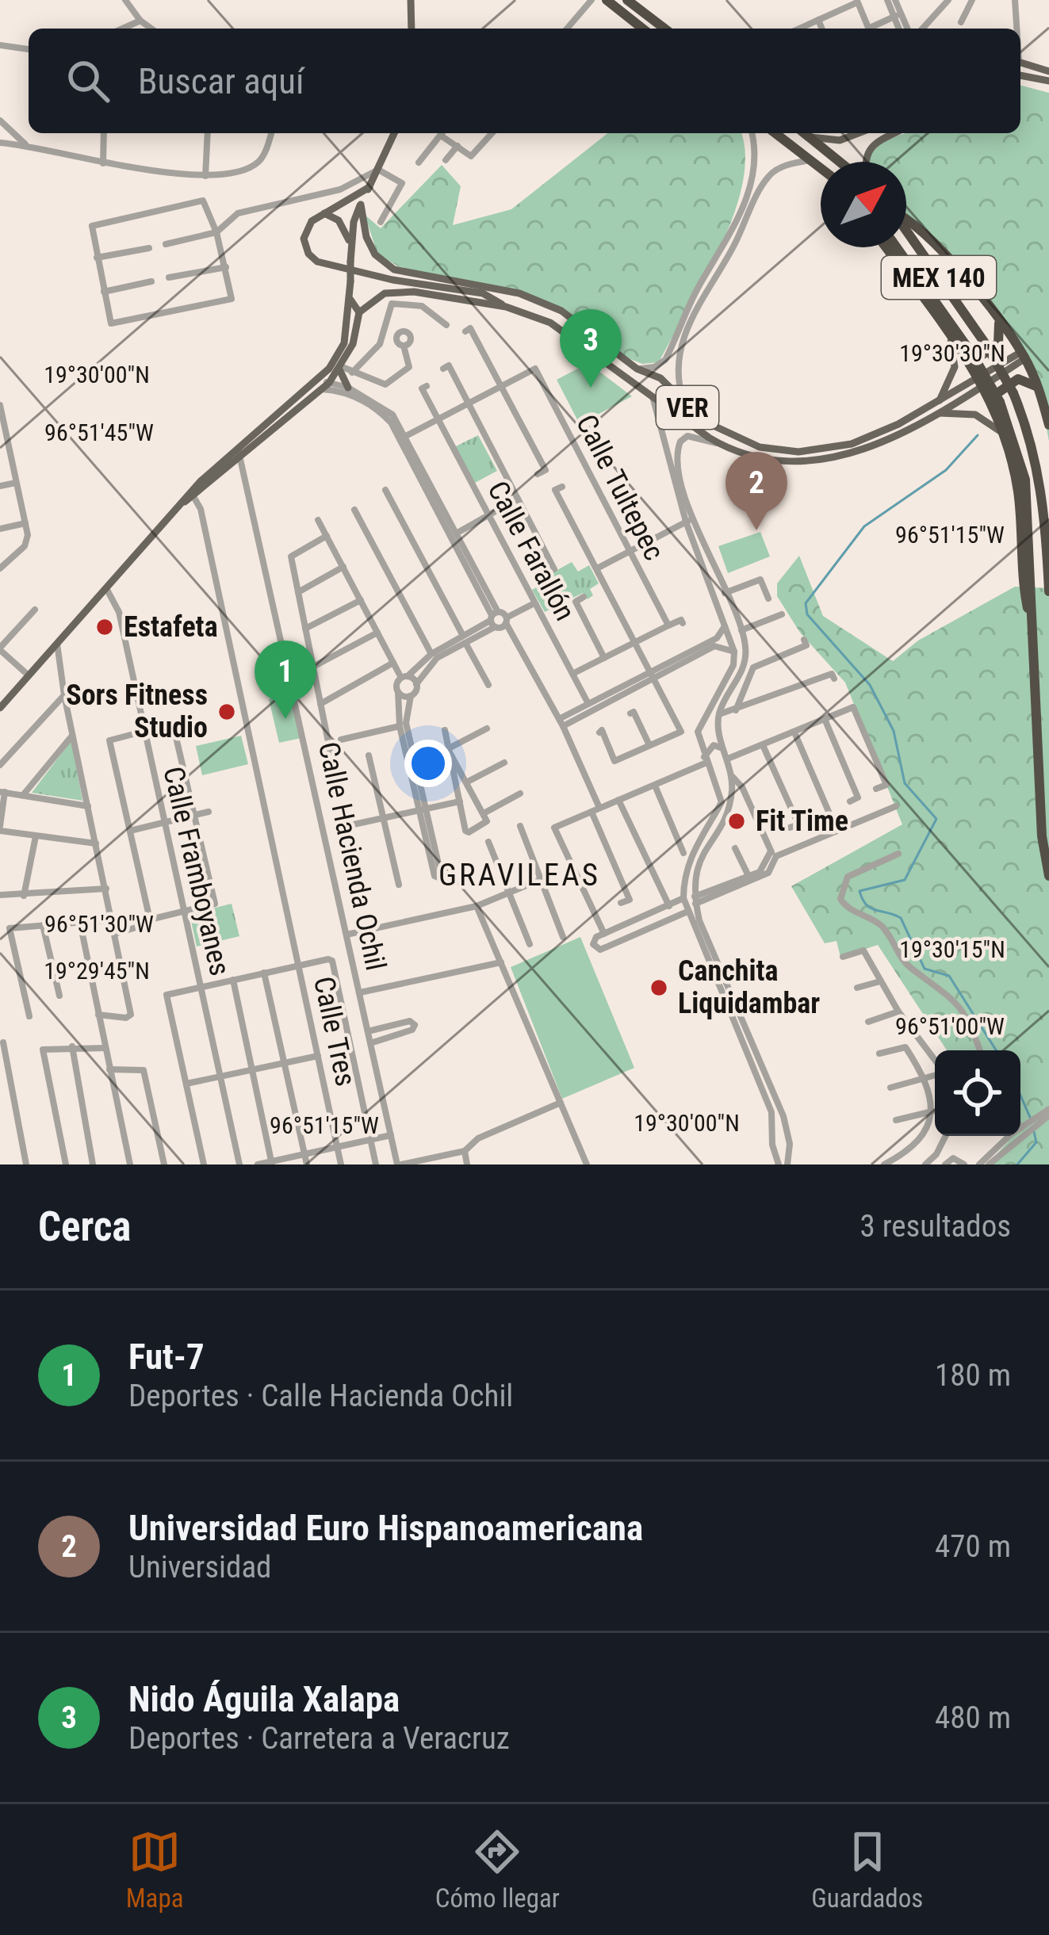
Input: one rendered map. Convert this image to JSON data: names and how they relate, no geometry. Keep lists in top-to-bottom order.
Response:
{
  "streets": {
    "highway": ["MEX 140"],
    "main road": ["VER"],
    "street": [
      "Calle Tultepec",
      "Calle Farallón",
      "Calle Hacienda Ochil",
      "Calle Framboyanes",
      "Calle Tres"
    ]
  },
  "districts": ["GRAVILEAS"],
  "places": [
    "Estafeta",
    "Sors Fitness Studio",
    "Fit Time",
    "Canchita Liquidambar"
  ],
  "north": "top right",
  "page": {
    "search": "Buscar aquí",
    "pins": ["3", "2", "1"],
    "heading": ["Cerca", "3 resultados"],
    "list": [
      {
        "mark": "1",
        "name": "Fut-7",
        "note": "Deportes · Calle Hacienda Ochil",
        "value": "180 m"
      },
      {
        "mark": "2",
        "name": "Universidad Euro Hispanoamericana",
        "note": "Universidad",
        "value": "470 m"
      },
      {
        "mark": "3",
        "name": "Nido Águila Xalapa",
        "note": "Deportes · Carretera a Veracruz",
        "value": "480 m"
      }
    ],
    "nav": ["Mapa", "Cómo llegar", "Guardados"]
  },
  "coordinates": [
    "19°30'30\"N",
    "19°30'00\"N",
    "96°51'45\"W",
    "96°51'15\"W",
    "96°51'30\"W",
    "19°30'15\"N",
    "19°29'45\"N",
    "96°51'00\"W"
  ]
}
